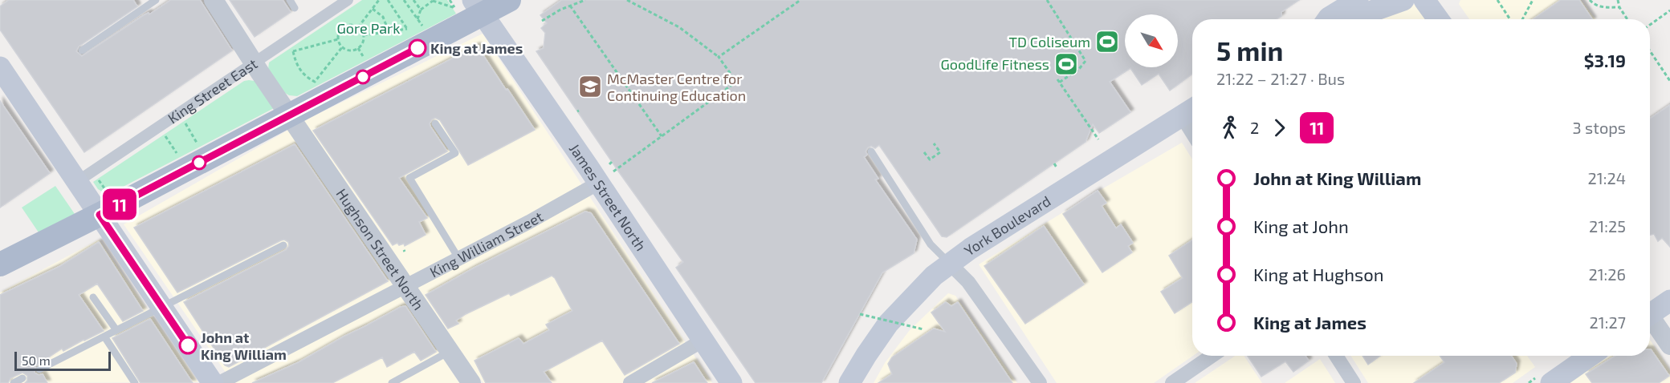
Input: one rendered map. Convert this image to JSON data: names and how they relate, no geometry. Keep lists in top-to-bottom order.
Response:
{
  "streets": {
    "main road": ["James Street North", "York Boulevard"],
    "street": ["King Street East", "King William Street", "Hughson Street North"]
  },
  "crossings": [
    ["King Street East", "Hughson Street North"],
    ["James Street North", "King William Street"],
    ["King William Street", "Hughson Street North"]
  ],
  "parks": ["Gore Park"],
  "places": {
    "sports": ["TD Coliseum", "GoodLife Fitness"],
    "other": ["King at James", "John at King William"],
    "school or university": ["McMaster Centre for Continuing Education"]
  },
  "lines": ["bus line 11"],
  "scale_bar": "50 m",
  "north": "bottom right",
  "page": {
    "on_map": "11",
    "heading": ["5 min", "21:22 – 21:27 · Bus", "$3.19"],
    "legs": ["2", "11", "3 stops"],
    "list": [
      {
        "name": "John at King William",
        "value": "21:24"
      },
      {
        "name": "King at John",
        "value": "21:25"
      },
      {
        "name": "King at Hughson",
        "value": "21:26"
      },
      {
        "name": "King at James",
        "value": "21:27"
      }
    ],
    "scale": "50 m"
  }
}
